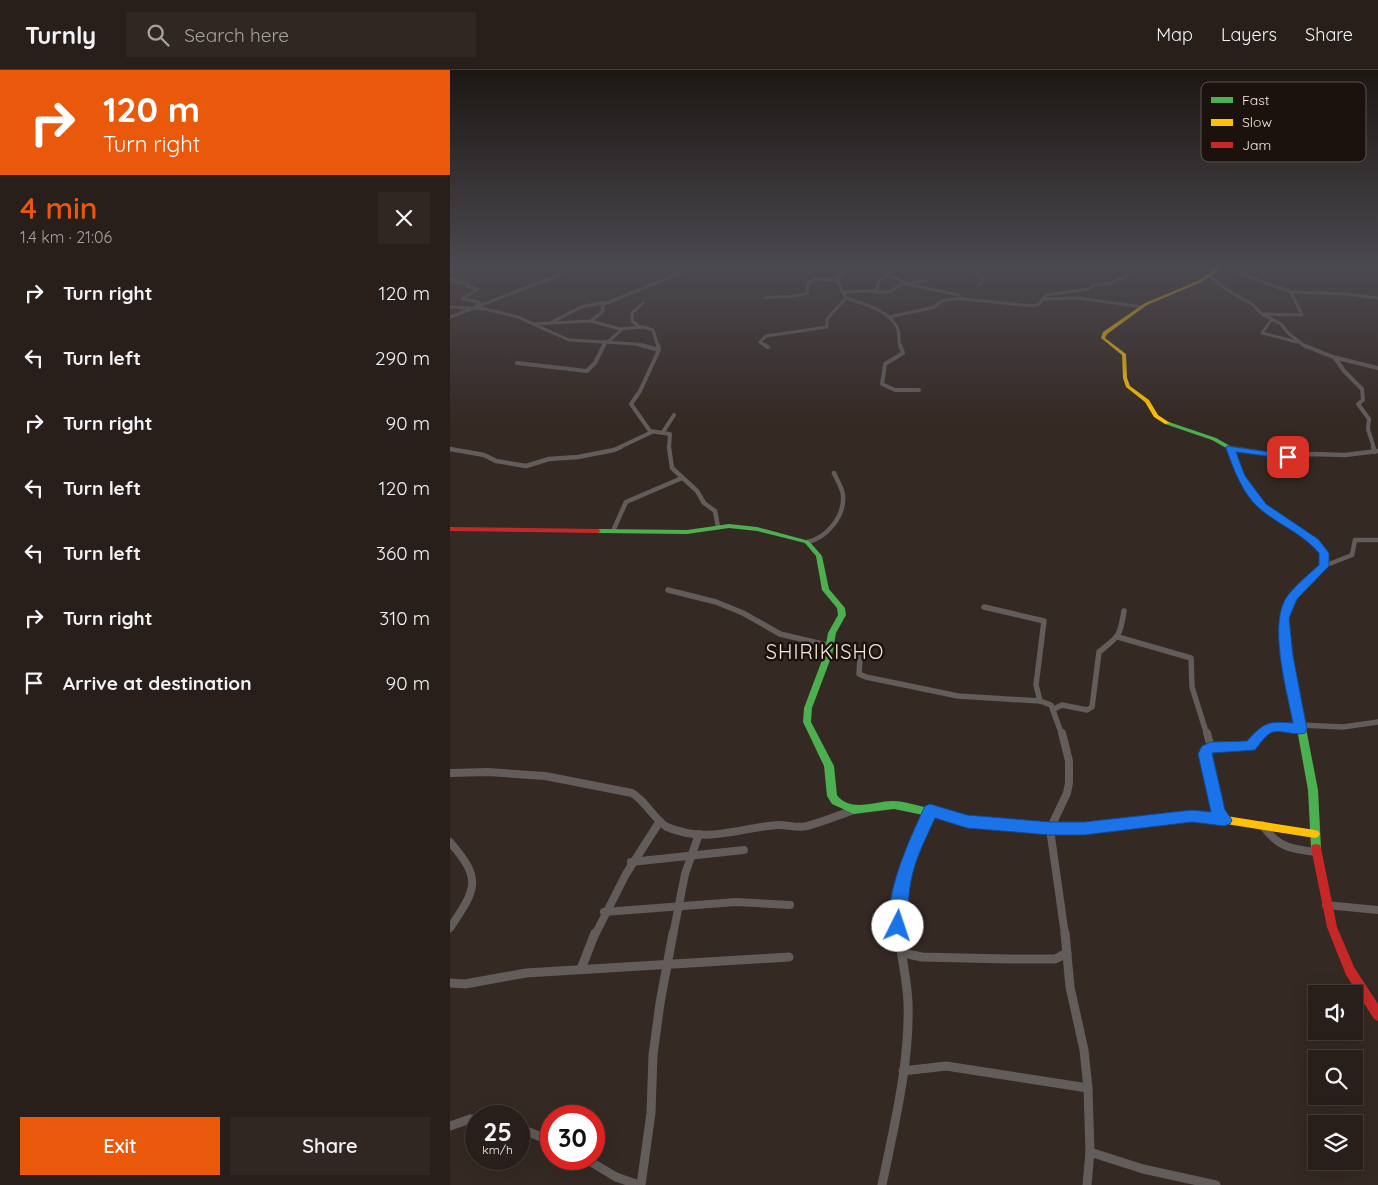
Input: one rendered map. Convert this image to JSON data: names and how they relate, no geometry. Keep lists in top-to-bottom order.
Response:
{
  "districts": ["SHIRIKISHO"],
  "legend": ["Fast", "Slow", "Jam"],
  "page": {
    "header": "Turnly",
    "search": "Search here",
    "nav": ["Map", "Layers", "Share"],
    "turn": ["120 m", "Turn right"],
    "heading": ["4 min", "1.4 km · 21:06"],
    "list": [
      {
        "name": "Turn right",
        "value": "120 m"
      },
      {
        "name": "Turn left",
        "value": "290 m"
      },
      {
        "name": "Turn right",
        "value": "90 m"
      },
      {
        "name": "Turn left",
        "value": "120 m"
      },
      {
        "name": "Turn left",
        "value": "360 m"
      },
      {
        "name": "Turn right",
        "value": "310 m"
      },
      {
        "name": "Arrive at destination",
        "value": "90 m"
      }
    ],
    "speed": "25 km/h",
    "limit": "30",
    "buttons": ["Exit", "Share"]
  }
}
